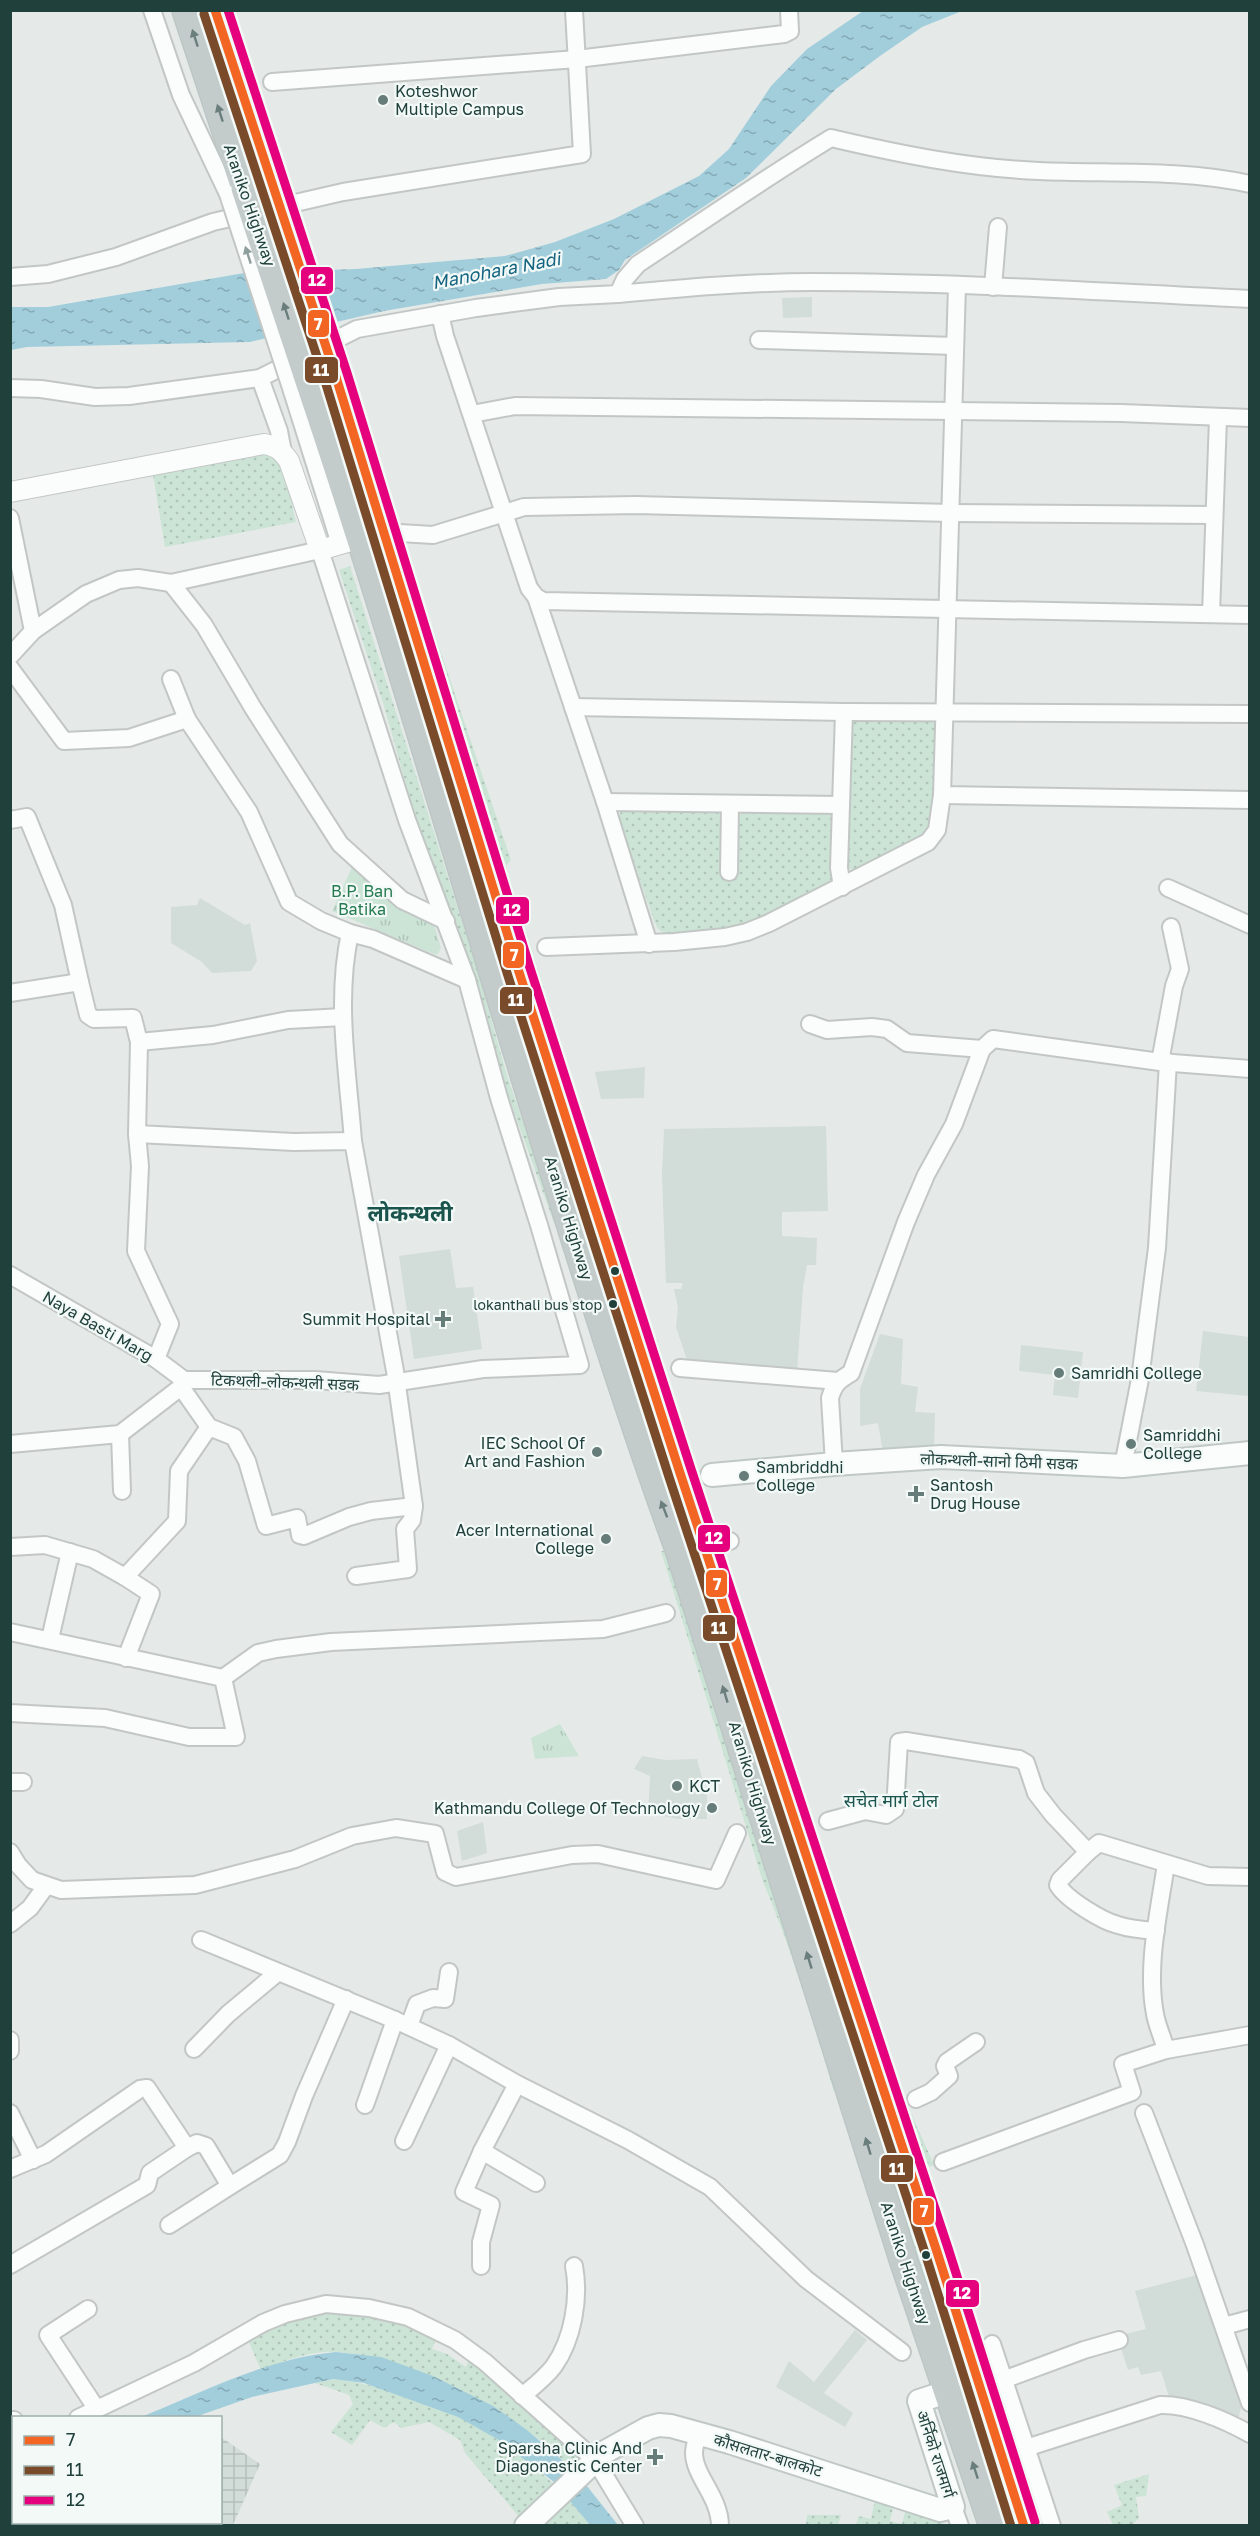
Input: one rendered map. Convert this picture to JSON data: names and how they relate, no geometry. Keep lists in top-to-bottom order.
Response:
{
  "streets": {
    "highway": ["Araniko Highway"],
    "main road": ["लोकन्थली-सानो ठिमी सडक", "अर्निको राजमार्ग", "कौसलतार-बालकोट"],
    "street": ["Naya Basti Marg", "टिकथली-लोकन्थली सडक"]
  },
  "crossings": [
    ["Araniko Highway", "अर्निको राजमार्ग"],
    ["Naya Basti Marg", "टिकथली-लोकन्थली सडक"],
    ["अर्निको राजमार्ग", "कौसलतार-बालकोट"]
  ],
  "districts": ["लोकन्थली", "सचेत मार्ग टोल"],
  "water": ["Manohara Nadi"],
  "parks": ["B.P. Ban Batika"],
  "places": {
    "other": [
      "Koteshwor Multiple Campus",
      "lokanthali bus stop",
      "Samridhi College",
      "Samriddhi College",
      "IEC School Of Art and Fashion",
      "Sambriddhi College",
      "Acer International College",
      "KCT",
      "Kathmandu College Of Technology"
    ],
    "health": ["Summit Hospital", "Santosh Drug House", "Sparsha Clinic And Diagonestic Center"]
  },
  "lines": ["transit line 7", "transit line 12", "transit line 11"],
  "legend": ["7", "11", "12"]
}
